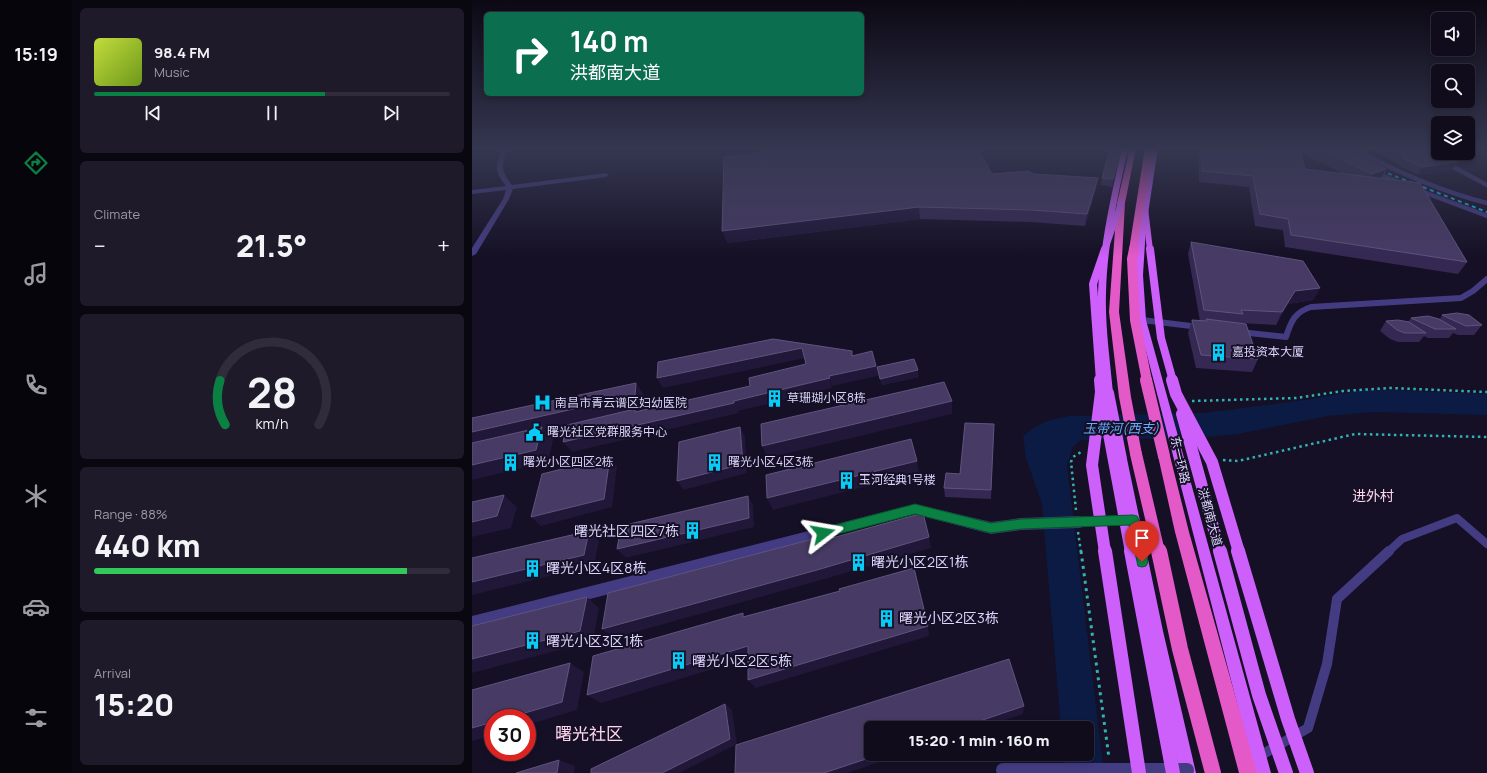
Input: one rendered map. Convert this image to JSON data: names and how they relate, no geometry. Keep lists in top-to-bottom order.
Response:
{
  "streets": {
    "highway": ["东一环路"],
    "main road": ["洪都南大道"]
  },
  "districts": ["进外村", "曙光社区"],
  "water": ["玉带河(西支)"],
  "places": {
    "building": [
      "嘉投资本大厦",
      "草珊瑚小区8栋",
      "曙光小区四区2栋",
      "曙光小区4区3栋",
      "玉河经典1号楼",
      "曙光社区四区7栋",
      "曙光小区2区1栋",
      "曙光小区4区8栋",
      "曙光小区2区3栋",
      "曙光小区3区1栋",
      "曙光小区2区5栋"
    ],
    "hospital": ["南昌市青云谱区妇幼医院"],
    "public building": ["曙光社区党群服务中心"]
  },
  "page": {
    "tabs": "15:19",
    "turn": ["140 m", "洪都南大道"],
    "song": ["98.4 FM", "Music"],
    "tile": [
      "Climate",
      ["Range · 88%", "440 km"],
      ["Arrival", "15:20"]
    ],
    "heat": ["−", "21.5°", "+"],
    "limit": "30",
    "trip": "15:20 · 1 min · 160 m",
    "gauge": ["28", "km/h"]
  }
}
